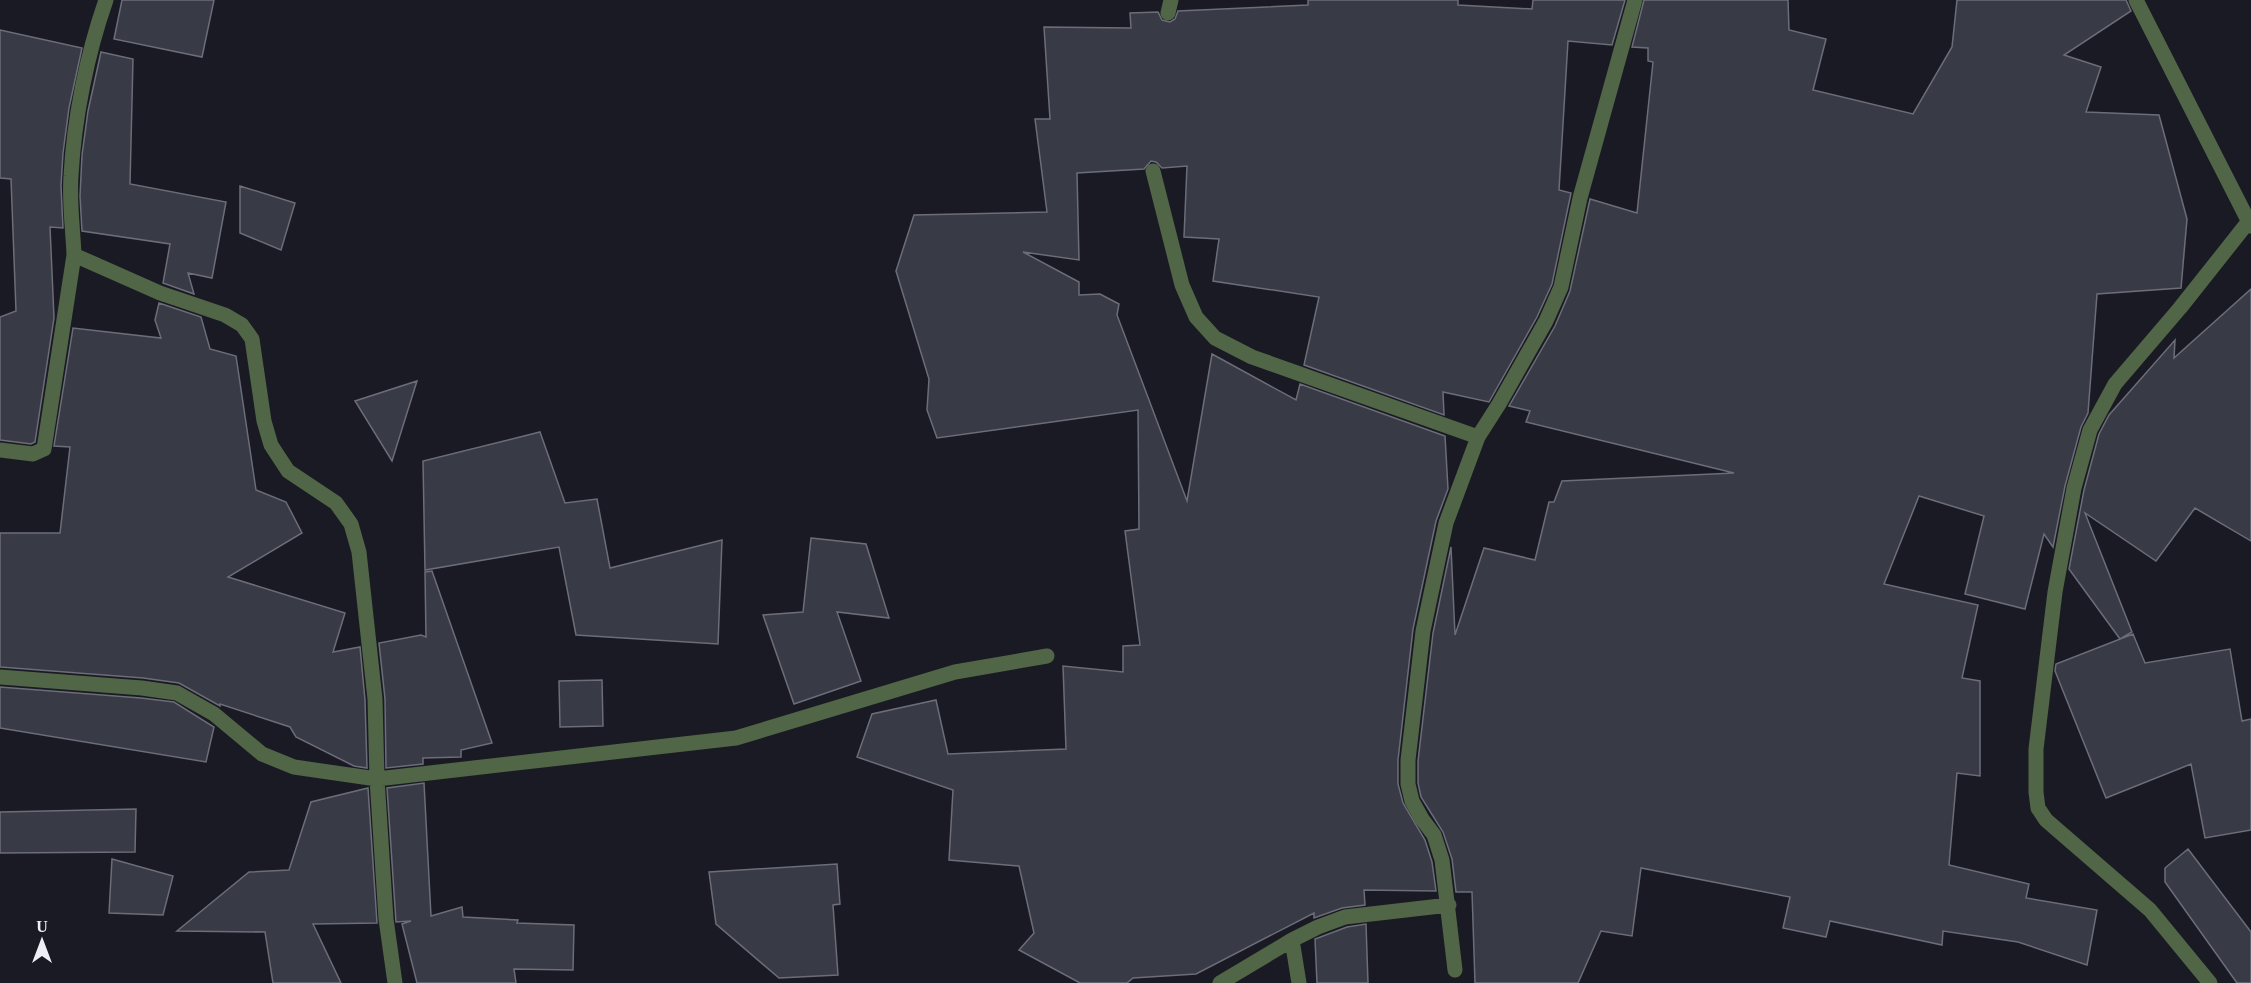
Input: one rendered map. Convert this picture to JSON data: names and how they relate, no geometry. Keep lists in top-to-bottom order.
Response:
{
  "north": "top"
}
